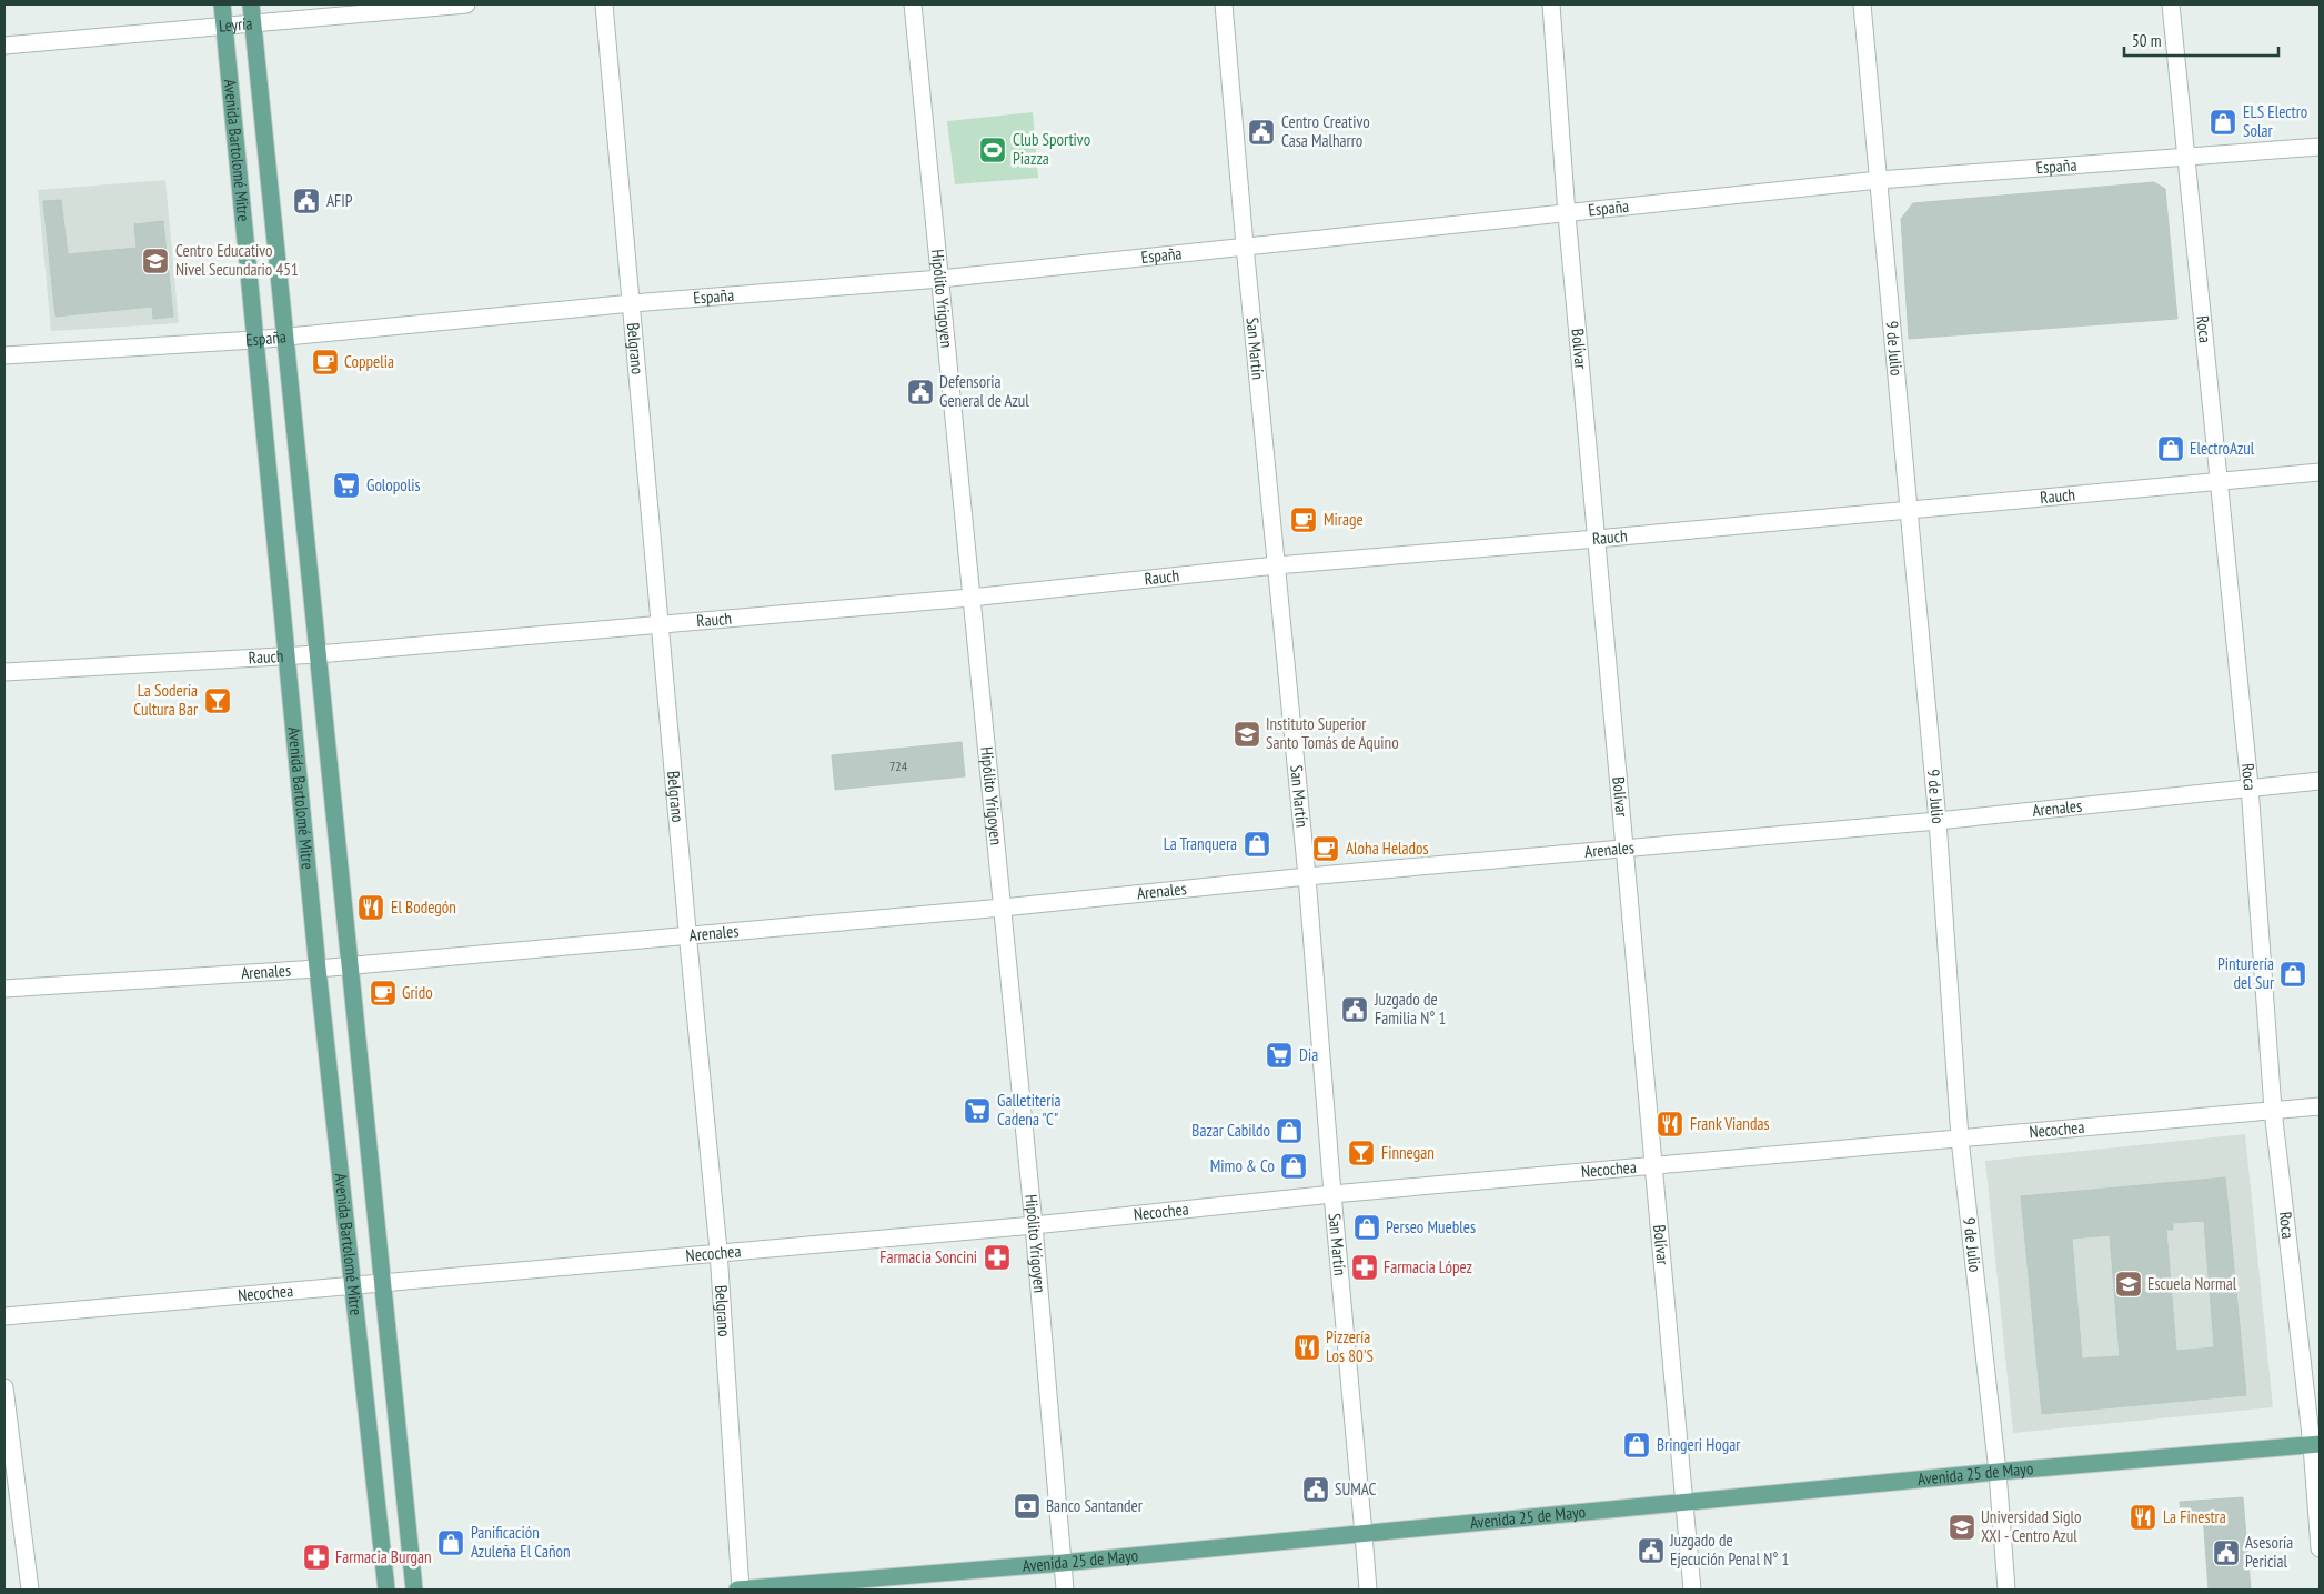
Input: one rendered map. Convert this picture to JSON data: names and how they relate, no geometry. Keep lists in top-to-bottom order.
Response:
{
  "streets": {
    "main road": ["Avenida Bartolomé Mitre", "Avenida 25 de Mayo"],
    "street": [
      "Leyría",
      "España",
      "Hipólito Yrigoyen",
      "Roca",
      "Belgrano",
      "San Martín",
      "Bolívar",
      "9 de Julio",
      "Rauch",
      "Arenales",
      "Necochea"
    ]
  },
  "crossings": [
    ["Leyría", "Avenida Bartolomé Mitre"],
    ["Avenida Bartolomé Mitre", "España"],
    ["Avenida Bartolomé Mitre", "Rauch"],
    ["Avenida Bartolomé Mitre", "Arenales"],
    ["Avenida Bartolomé Mitre", "Necochea"],
    ["España", "Hipólito Yrigoyen"],
    ["España", "Roca"],
    ["España", "Belgrano"],
    ["España", "San Martín"],
    ["España", "Bolívar"],
    ["España", "9 de Julio"],
    ["Hipólito Yrigoyen", "Rauch"],
    ["Hipólito Yrigoyen", "Arenales"],
    ["Hipólito Yrigoyen", "Necochea"],
    ["Hipólito Yrigoyen", "Avenida 25 de Mayo"],
    ["Roca", "Rauch"],
    ["Roca", "Arenales"],
    ["Roca", "Necochea"],
    ["Roca", "Avenida 25 de Mayo"],
    ["Belgrano", "Rauch"],
    ["Belgrano", "Arenales"],
    ["Belgrano", "Necochea"],
    ["Belgrano", "Avenida 25 de Mayo"],
    ["San Martín", "Rauch"],
    ["San Martín", "Arenales"],
    ["San Martín", "Necochea"],
    ["San Martín", "Avenida 25 de Mayo"],
    ["Bolívar", "Rauch"],
    ["Bolívar", "Arenales"],
    ["Bolívar", "Necochea"],
    ["Bolívar", "Avenida 25 de Mayo"],
    ["9 de Julio", "Rauch"],
    ["9 de Julio", "Arenales"],
    ["9 de Julio", "Necochea"],
    ["9 de Julio", "Avenida 25 de Mayo"]
  ],
  "places": {
    "shop": [
      "ELS Electro Solar",
      "ElectroAzul",
      "La Tranquera",
      "Pinturería del Sur",
      "Bazar Cabildo",
      "Mimo & Co",
      "Perseo Muebles",
      "Bringeri Hogar",
      "Panificación Azuleña El Cañon"
    ],
    "public building": [
      "Centro Creativo Casa Malharro",
      "AFIP",
      "Defensoria General de Azul",
      "Juzgado de Familia N° 1",
      "SUMAC",
      "Juzgado de Ejecución Penal N° 1",
      "Asesoría Pericial"
    ],
    "sports": ["Club Sportivo Piazza"],
    "school or university": [
      "Centro Educativo Nivel Secundario 451",
      "Instituto Superior Santo Tomás de Aquino",
      "Escuela Normal",
      "Universidad Siglo XXI - Centro Azul"
    ],
    "cafe": [
      "Coppelia",
      "Mirage",
      "Aloha Helados",
      "Grido"
    ],
    "supermarket": ["Golopolis", "Dia", "Galletitería Cadena \"C\""],
    "bar": ["La Sodería Cultura Bar", "Finnegan"],
    "restaurant": [
      "El Bodegón",
      "Frank Viandas",
      "Pizzería Los 80'S",
      "La Finestra"
    ],
    "pharmacy": ["Farmacia Soncini", "Farmacia López", "Farmacia Burgan"],
    "bank": ["Banco Santander"]
  },
  "house_numbers": ["724"],
  "scale_bar": "50 m"
}
